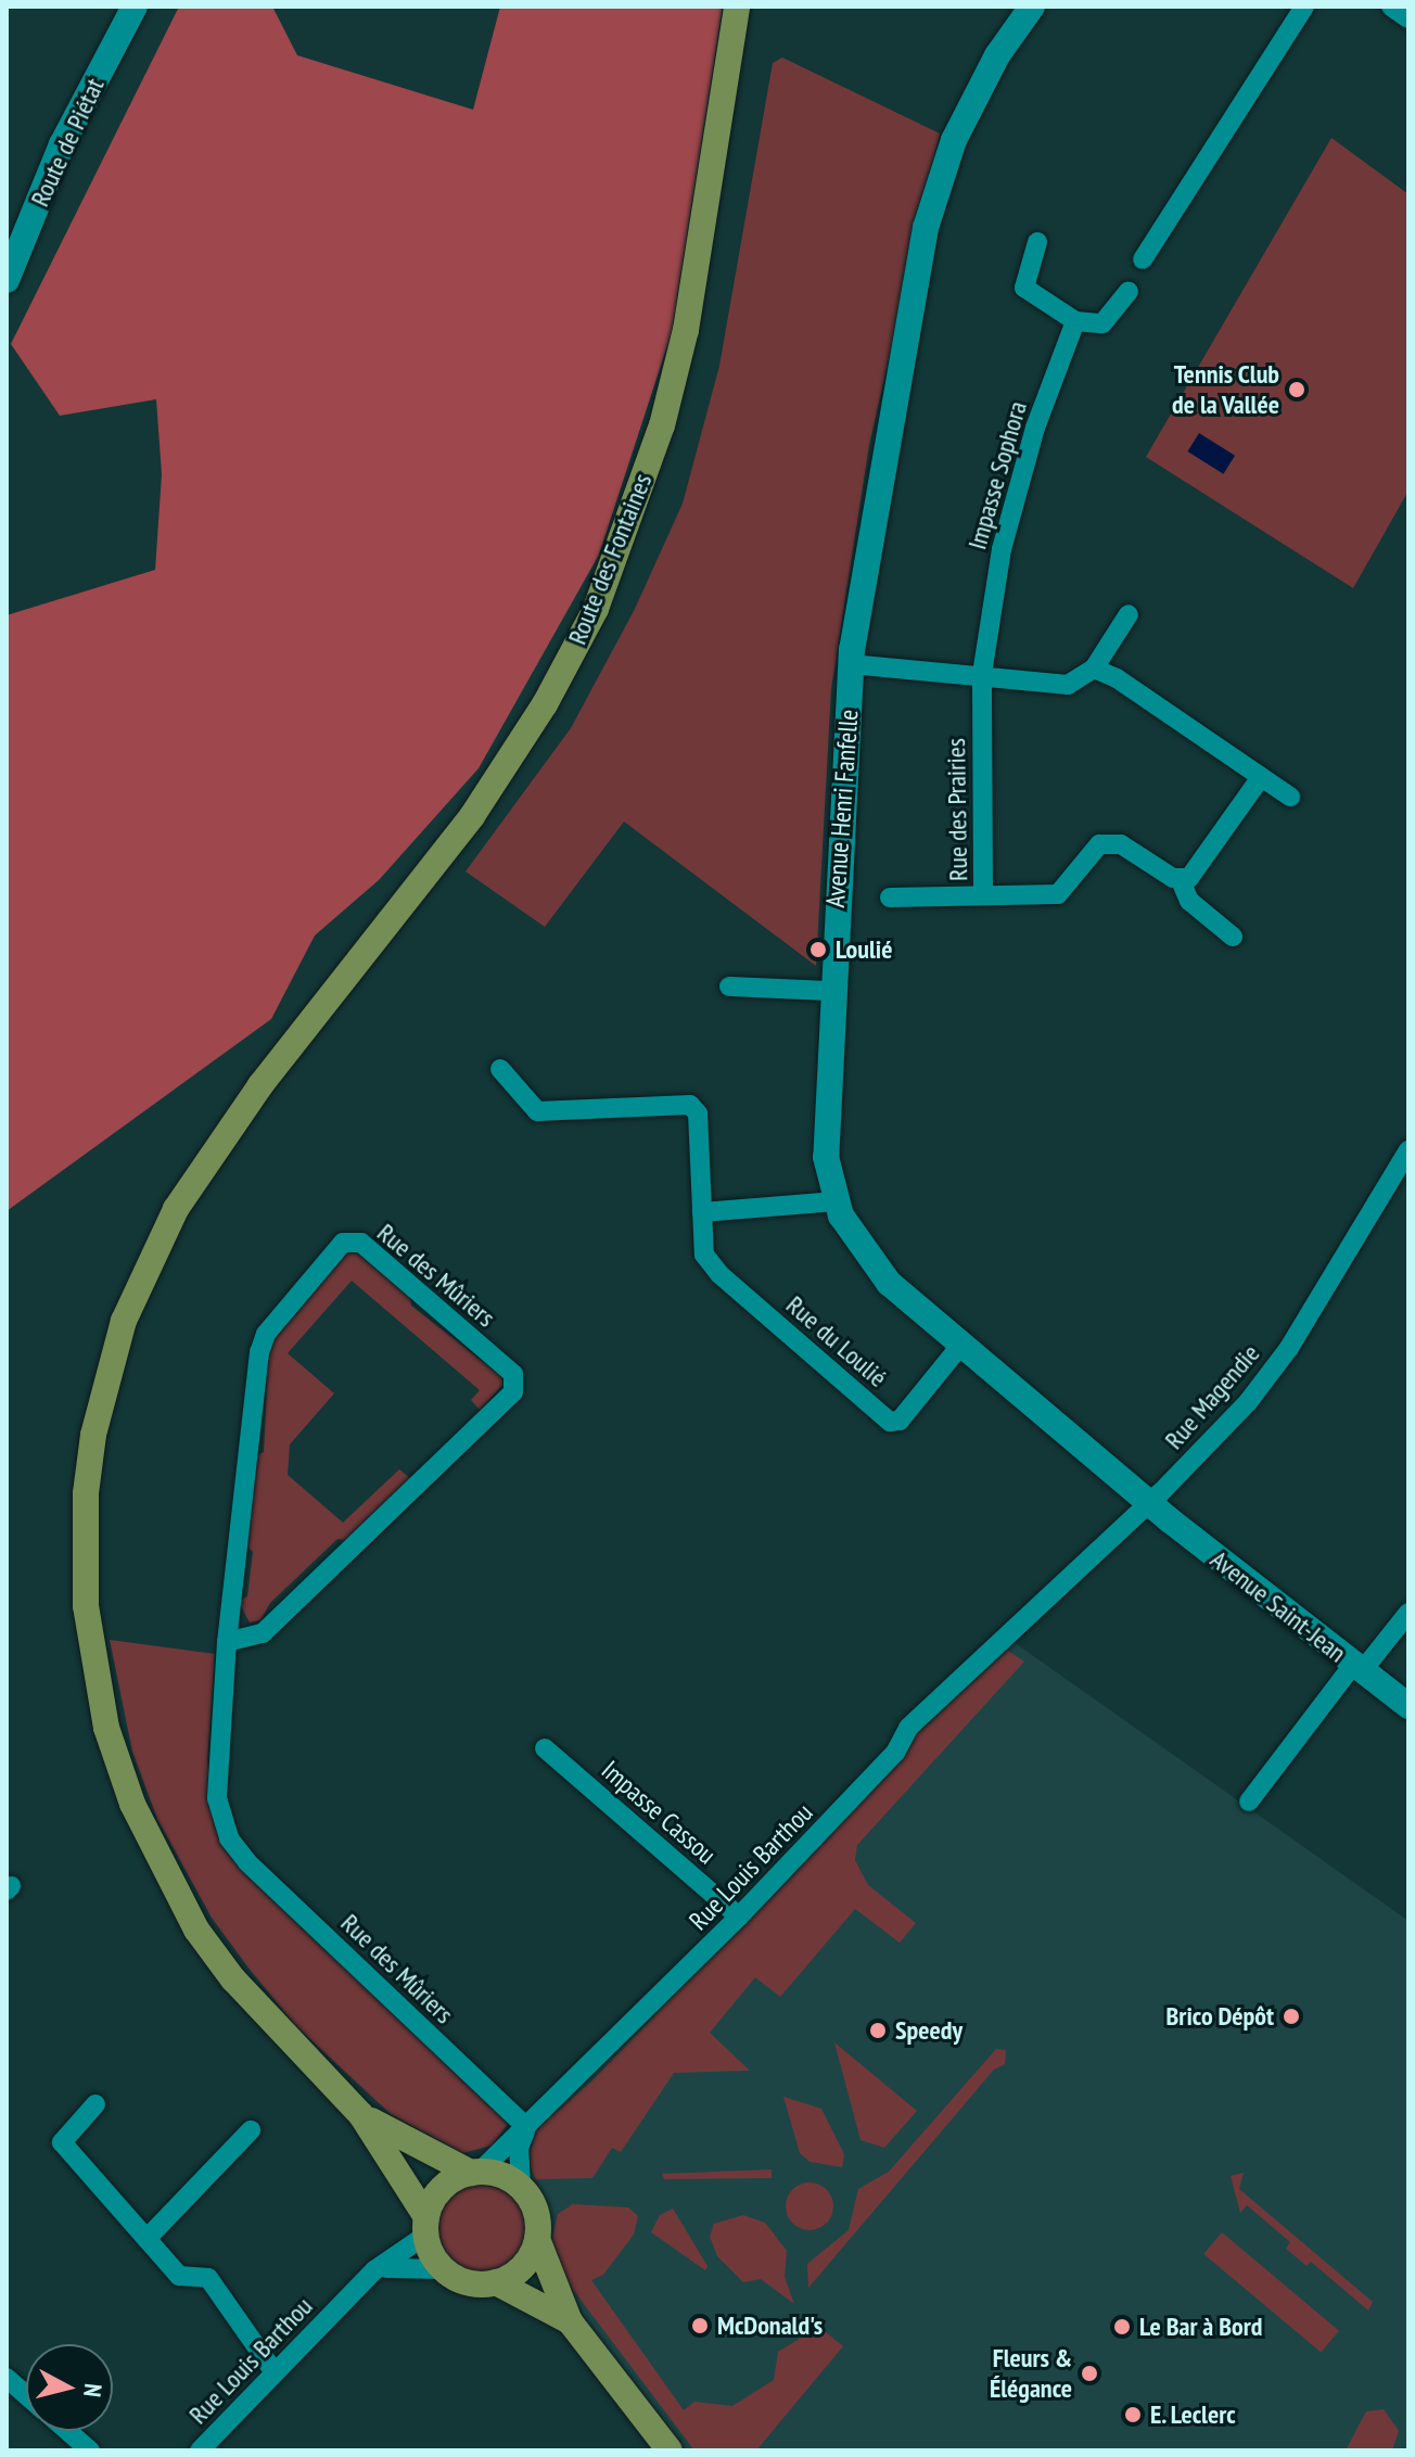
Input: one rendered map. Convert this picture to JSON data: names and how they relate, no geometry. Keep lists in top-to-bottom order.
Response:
{
  "streets": {
    "main road": ["Route des Fontaines"],
    "street": [
      "Route de Piétat",
      "Impasse Sophora",
      "Avenue Henri Fanfelle",
      "Rue des Prairies",
      "Rue des Mûriers",
      "Rue du Loulié",
      "Rue Magendie",
      "Avenue Saint-Jean",
      "Impasse Cassou",
      "Rue Louis Barthou"
    ]
  },
  "crossings": [
    ["Impasse Sophora", "Rue des Prairies"],
    ["Avenue Henri Fanfelle", "Rue du Loulié"],
    ["Avenue Henri Fanfelle", "Rue Magendie"],
    ["Avenue Henri Fanfelle", "Avenue Saint-Jean"],
    ["Rue des Mûriers", "Rue Louis Barthou"],
    ["Rue Magendie", "Avenue Saint-Jean"],
    ["Rue Magendie", "Rue Louis Barthou"],
    ["Impasse Cassou", "Rue Louis Barthou"]
  ],
  "places": [
    "Tennis Club de la Vallée",
    "Loulié",
    "Brico Dépôt",
    "Speedy",
    "McDonald's",
    "Le Bar à Bord",
    "Fleurs & Élégance",
    "E. Leclerc"
  ],
  "north": "right"
}
